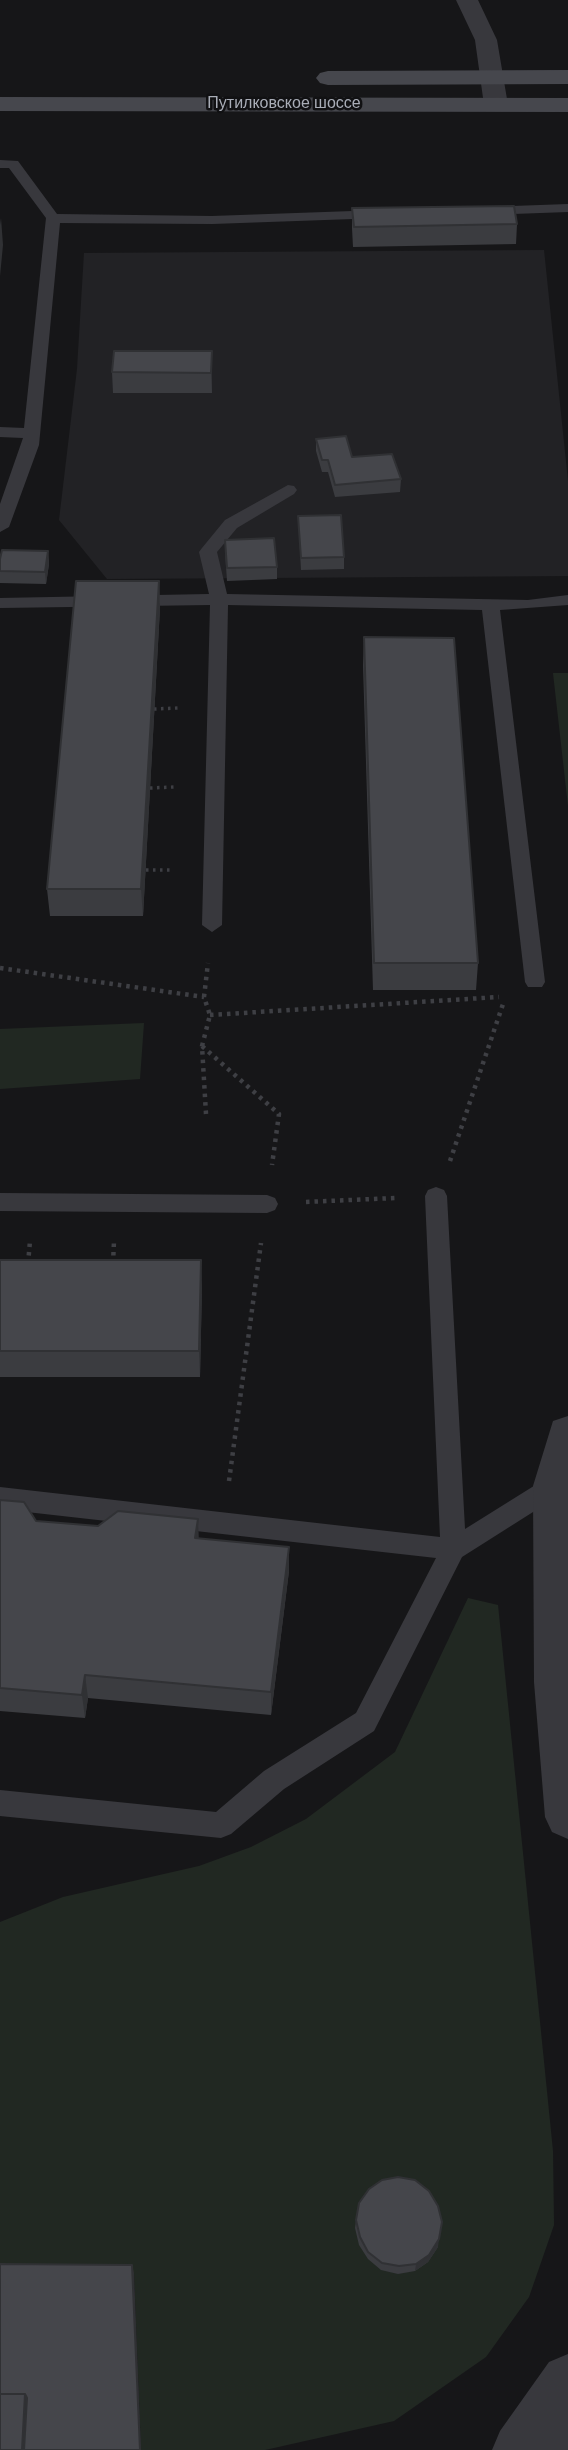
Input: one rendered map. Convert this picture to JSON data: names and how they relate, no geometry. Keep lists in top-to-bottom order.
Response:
{
  "streets": {
    "main road": ["Путилковское шоссе"]
  }
}
